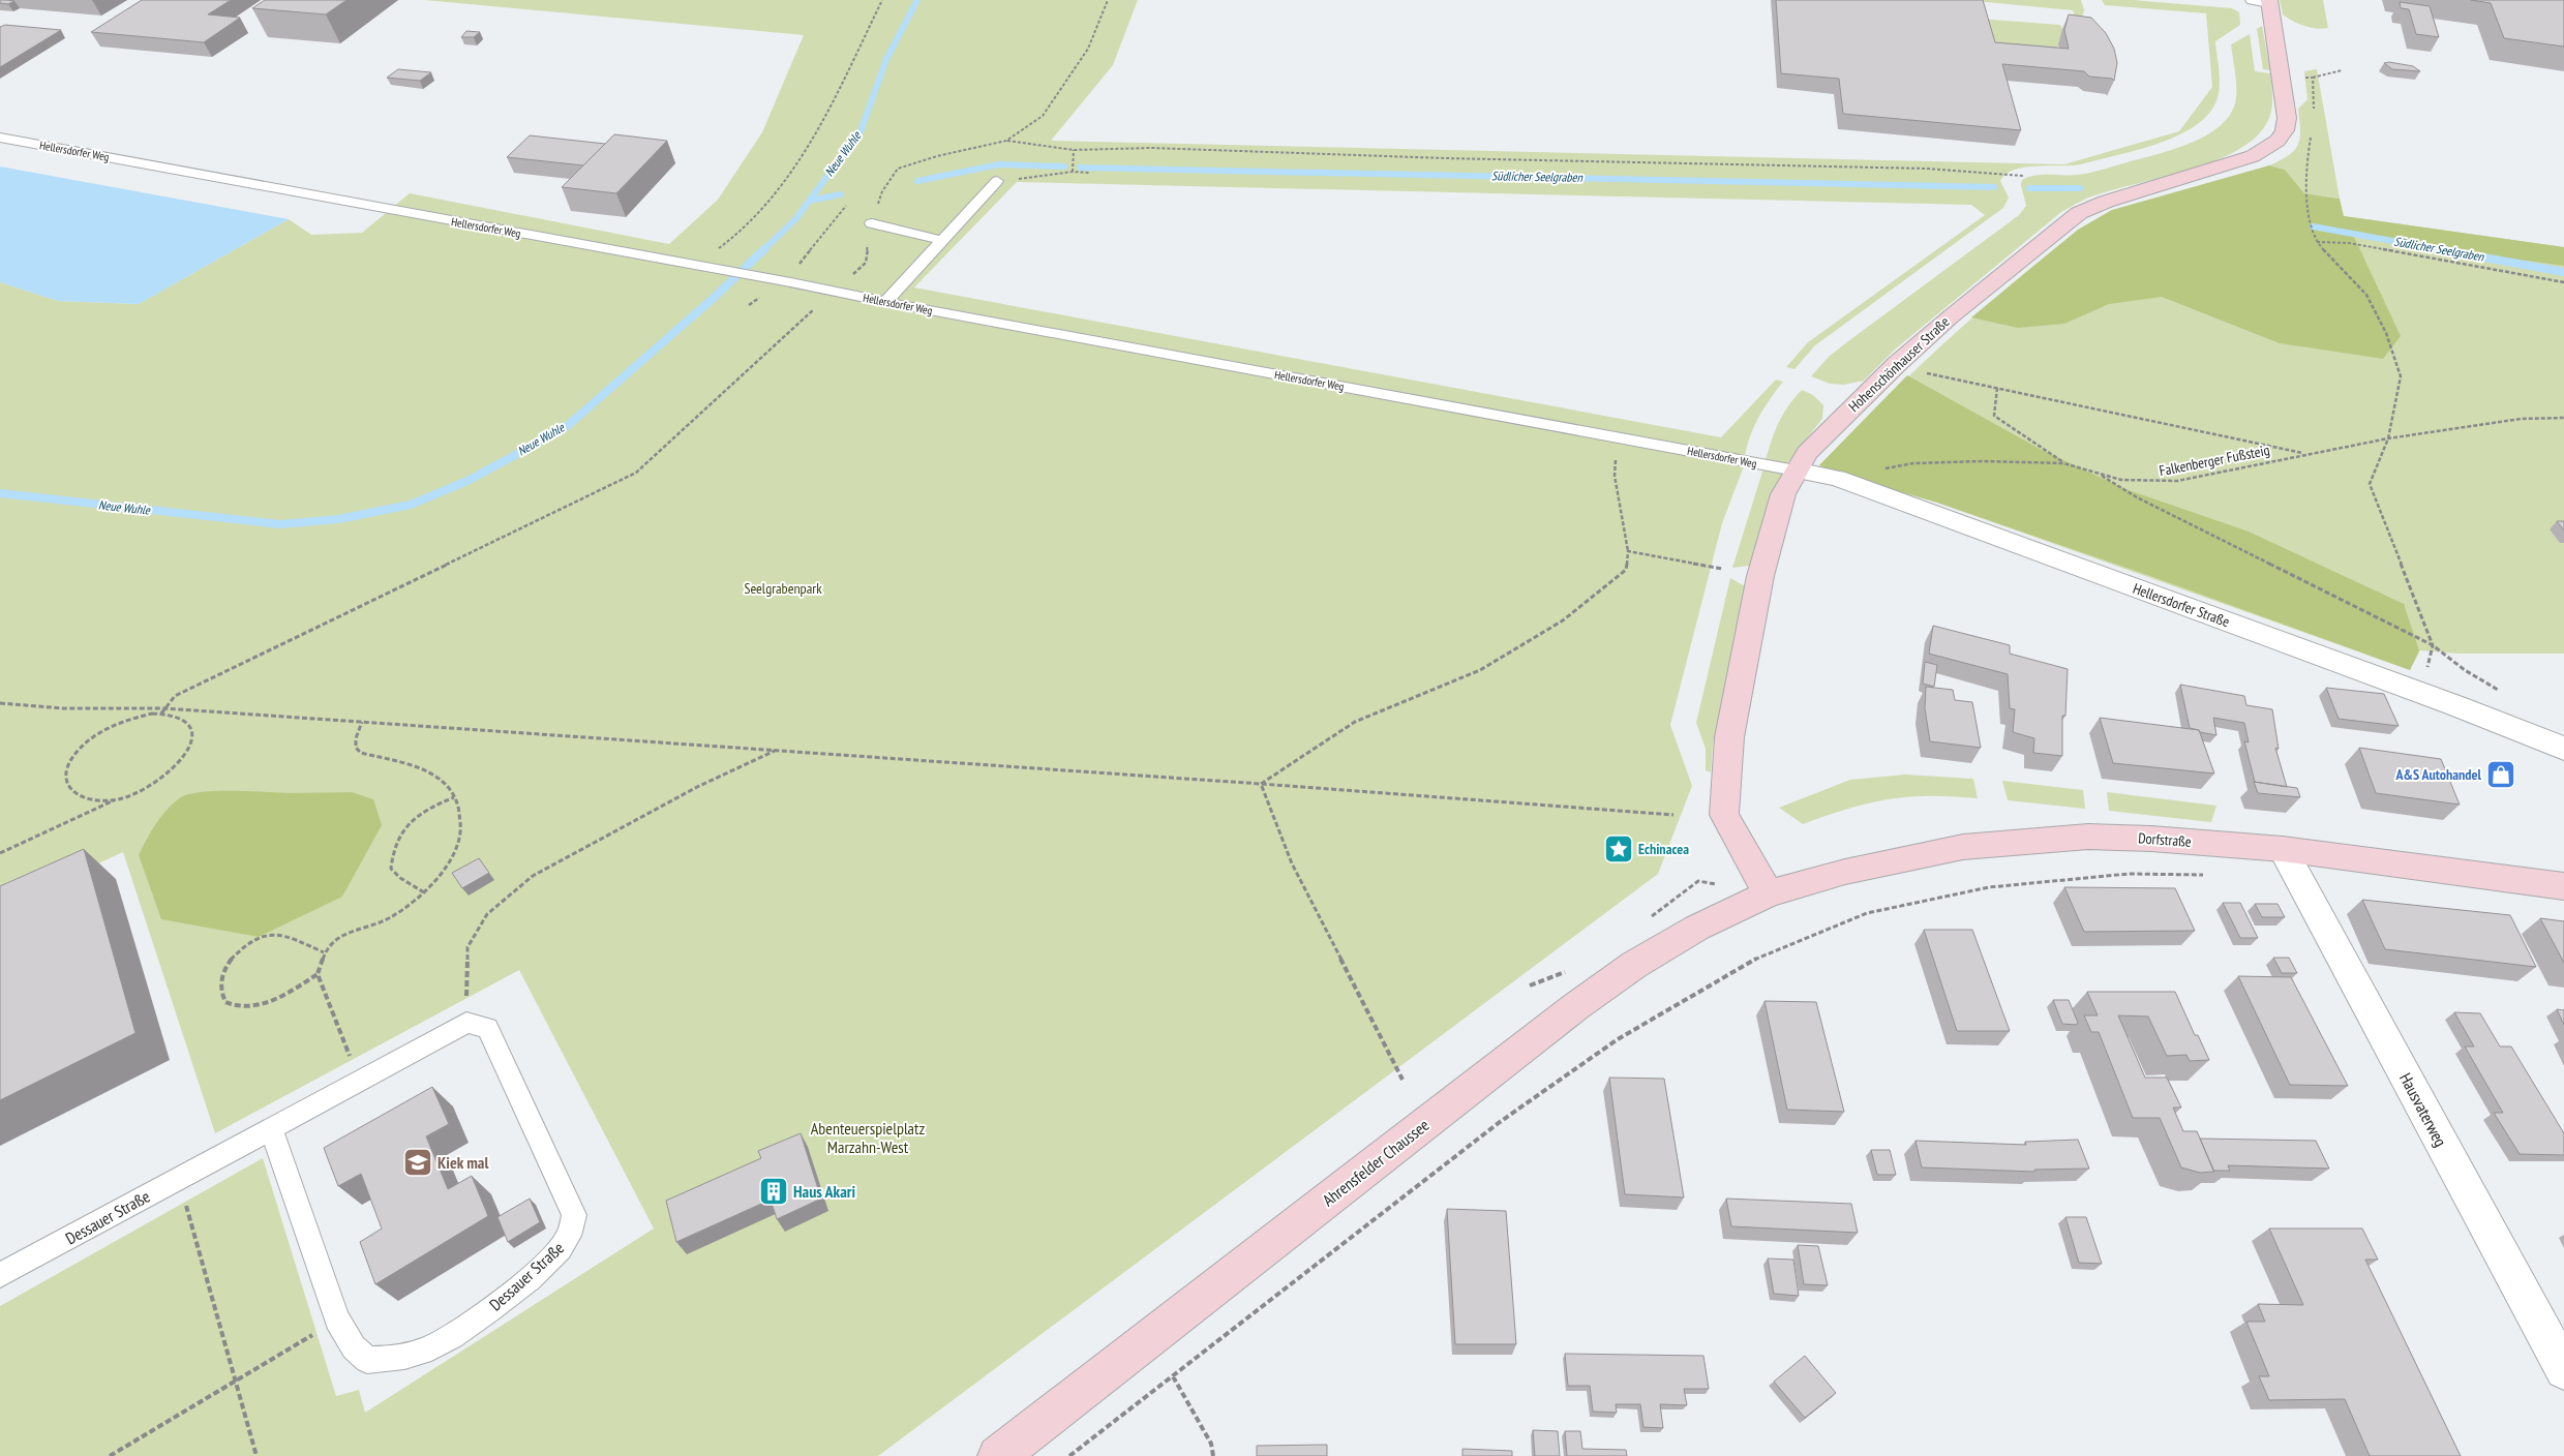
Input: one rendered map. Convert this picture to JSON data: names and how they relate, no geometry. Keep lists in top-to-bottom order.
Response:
{
  "streets": {
    "street": [
      "Hohenschönhauser Straße",
      "Hellersdorfer Straße",
      "Dorfstraße",
      "Hausvaterweg",
      "Ahrensfelder Chaussee"
    ],
    "lane": ["Hellersdorfer Weg", "Dessauer Straße"],
    "path": ["Falkenberger Fußsteig"]
  },
  "crossings": [
    ["Hellersdorfer Weg", "Hohenschönhauser Straße"],
    ["Hellersdorfer Weg", "Hellersdorfer Straße"],
    ["Hohenschönhauser Straße", "Hellersdorfer Straße"],
    ["Hohenschönhauser Straße", "Dorfstraße"],
    ["Hohenschönhauser Straße", "Ahrensfelder Chaussee"],
    ["Falkenberger Fußsteig", "Hellersdorfer Straße"],
    ["Dorfstraße", "Hausvaterweg"],
    ["Dorfstraße", "Ahrensfelder Chaussee"]
  ],
  "water": ["Neue Wuhle", "Südlicher Seelgraben"],
  "parks": ["Seelgrabenpark", "Abenteuerspielplatz Marzahn-West"],
  "places": {
    "shop": ["A&S Autohandel"],
    "place": ["Echinacea"],
    "school or university": ["Kiek mal"],
    "building": ["Haus Akari"]
  }
}
